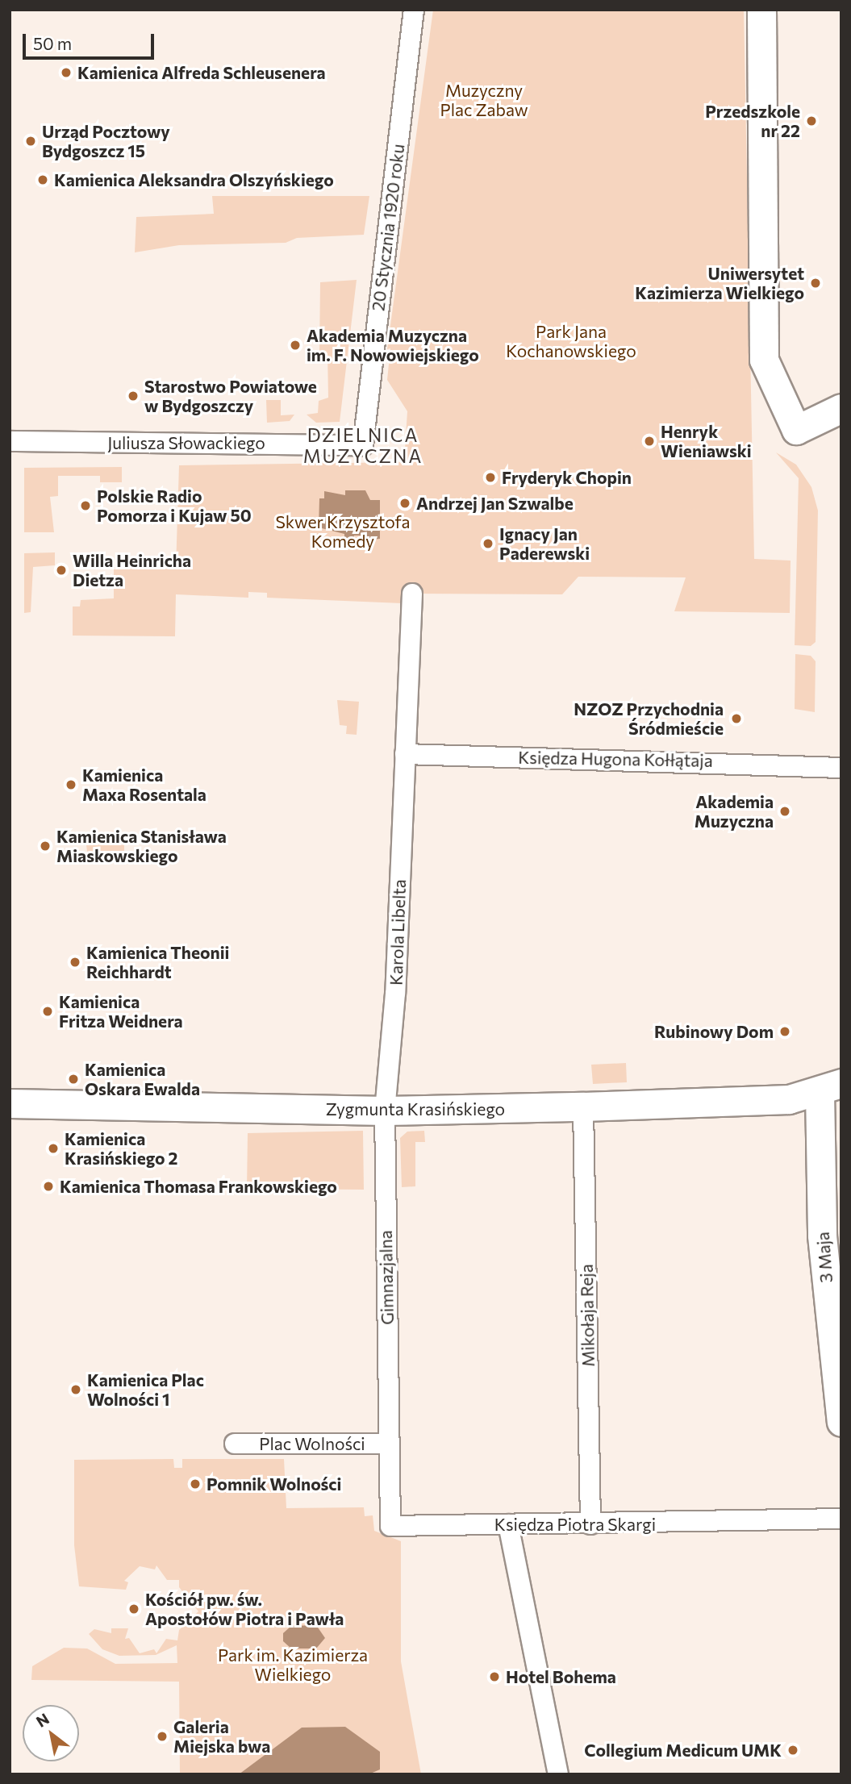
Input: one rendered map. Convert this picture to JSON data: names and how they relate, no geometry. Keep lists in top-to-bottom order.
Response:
{
  "streets": {
    "street": [
      "20 Stycznia 1920 roku",
      "Juliusza Słowackiego",
      "Księdza Hugona Kołłątaja",
      "Karola Libelta",
      "Zygmunta Krasińskiego",
      "3 Maja",
      "Gimnazjalna",
      "Mikołaja Reja",
      "Plac Wolności",
      "Księdza Piotra Skargi"
    ]
  },
  "crossings": [
    ["20 Stycznia 1920 roku", "Juliusza Słowackiego"],
    ["Księdza Hugona Kołłątaja", "Karola Libelta"],
    ["Karola Libelta", "Zygmunta Krasińskiego"],
    ["Karola Libelta", "Gimnazjalna"],
    ["Zygmunta Krasińskiego", "3 Maja"],
    ["Zygmunta Krasińskiego", "Gimnazjalna"],
    ["Zygmunta Krasińskiego", "Mikołaja Reja"],
    ["Gimnazjalna", "Plac Wolności"],
    ["Gimnazjalna", "Księdza Piotra Skargi"],
    ["Mikołaja Reja", "Księdza Piotra Skargi"],
    ["Plac Wolności", "Księdza Piotra Skargi"]
  ],
  "districts": ["DZIELNICA MUZYCZNA"],
  "parks": [
    "Muzyczny Plac Zabaw",
    "Park Jana Kochanowskiego",
    "Skwer Krzysztofa Komedy",
    "Park im. Kazimierza Wielkiego"
  ],
  "places": [
    "Kamienica Alfreda Schleusenera",
    "Przedszkole nr 22",
    "Urząd Pocztowy Bydgoszcz 15",
    "Kamienica Aleksandra Olszyńskiego",
    "Uniwersytet Kazimierza Wielkiego",
    "Akademia Muzyczna im. F. Nowowiejskiego",
    "Starostwo Powiatowe w Bydgoszczy",
    "Henryk Wieniawski",
    "Fryderyk Chopin",
    "Andrzej Jan Szwalbe",
    "Polskie Radio Pomorza i Kujaw 50",
    "Ignacy Jan Paderewski",
    "Willa Heinricha Dietza",
    "NZOZ Przychodnia Śródmieście",
    "Kamienica Maxa Rosentala",
    "Akademia Muzyczna",
    "Kamienica Stanisława Miaskowskiego",
    "Kamienica Theonii Reichhardt",
    "Kamienica Fritza Weidnera",
    "Rubinowy Dom",
    "Kamienica Oskara Ewalda",
    "Kamienica Krasińskiego 2",
    "Kamienica Thomasa Frankowskiego",
    "Kamienica Plac Wolności 1",
    "Pomnik Wolności",
    "Kościół pw. św. Apostołów Piotra i Pawła",
    "Hotel Bohema",
    "Galeria Miejska bwa",
    "Collegium Medicum UMK"
  ],
  "scale_bar": "50 m",
  "north": "top left"
}
